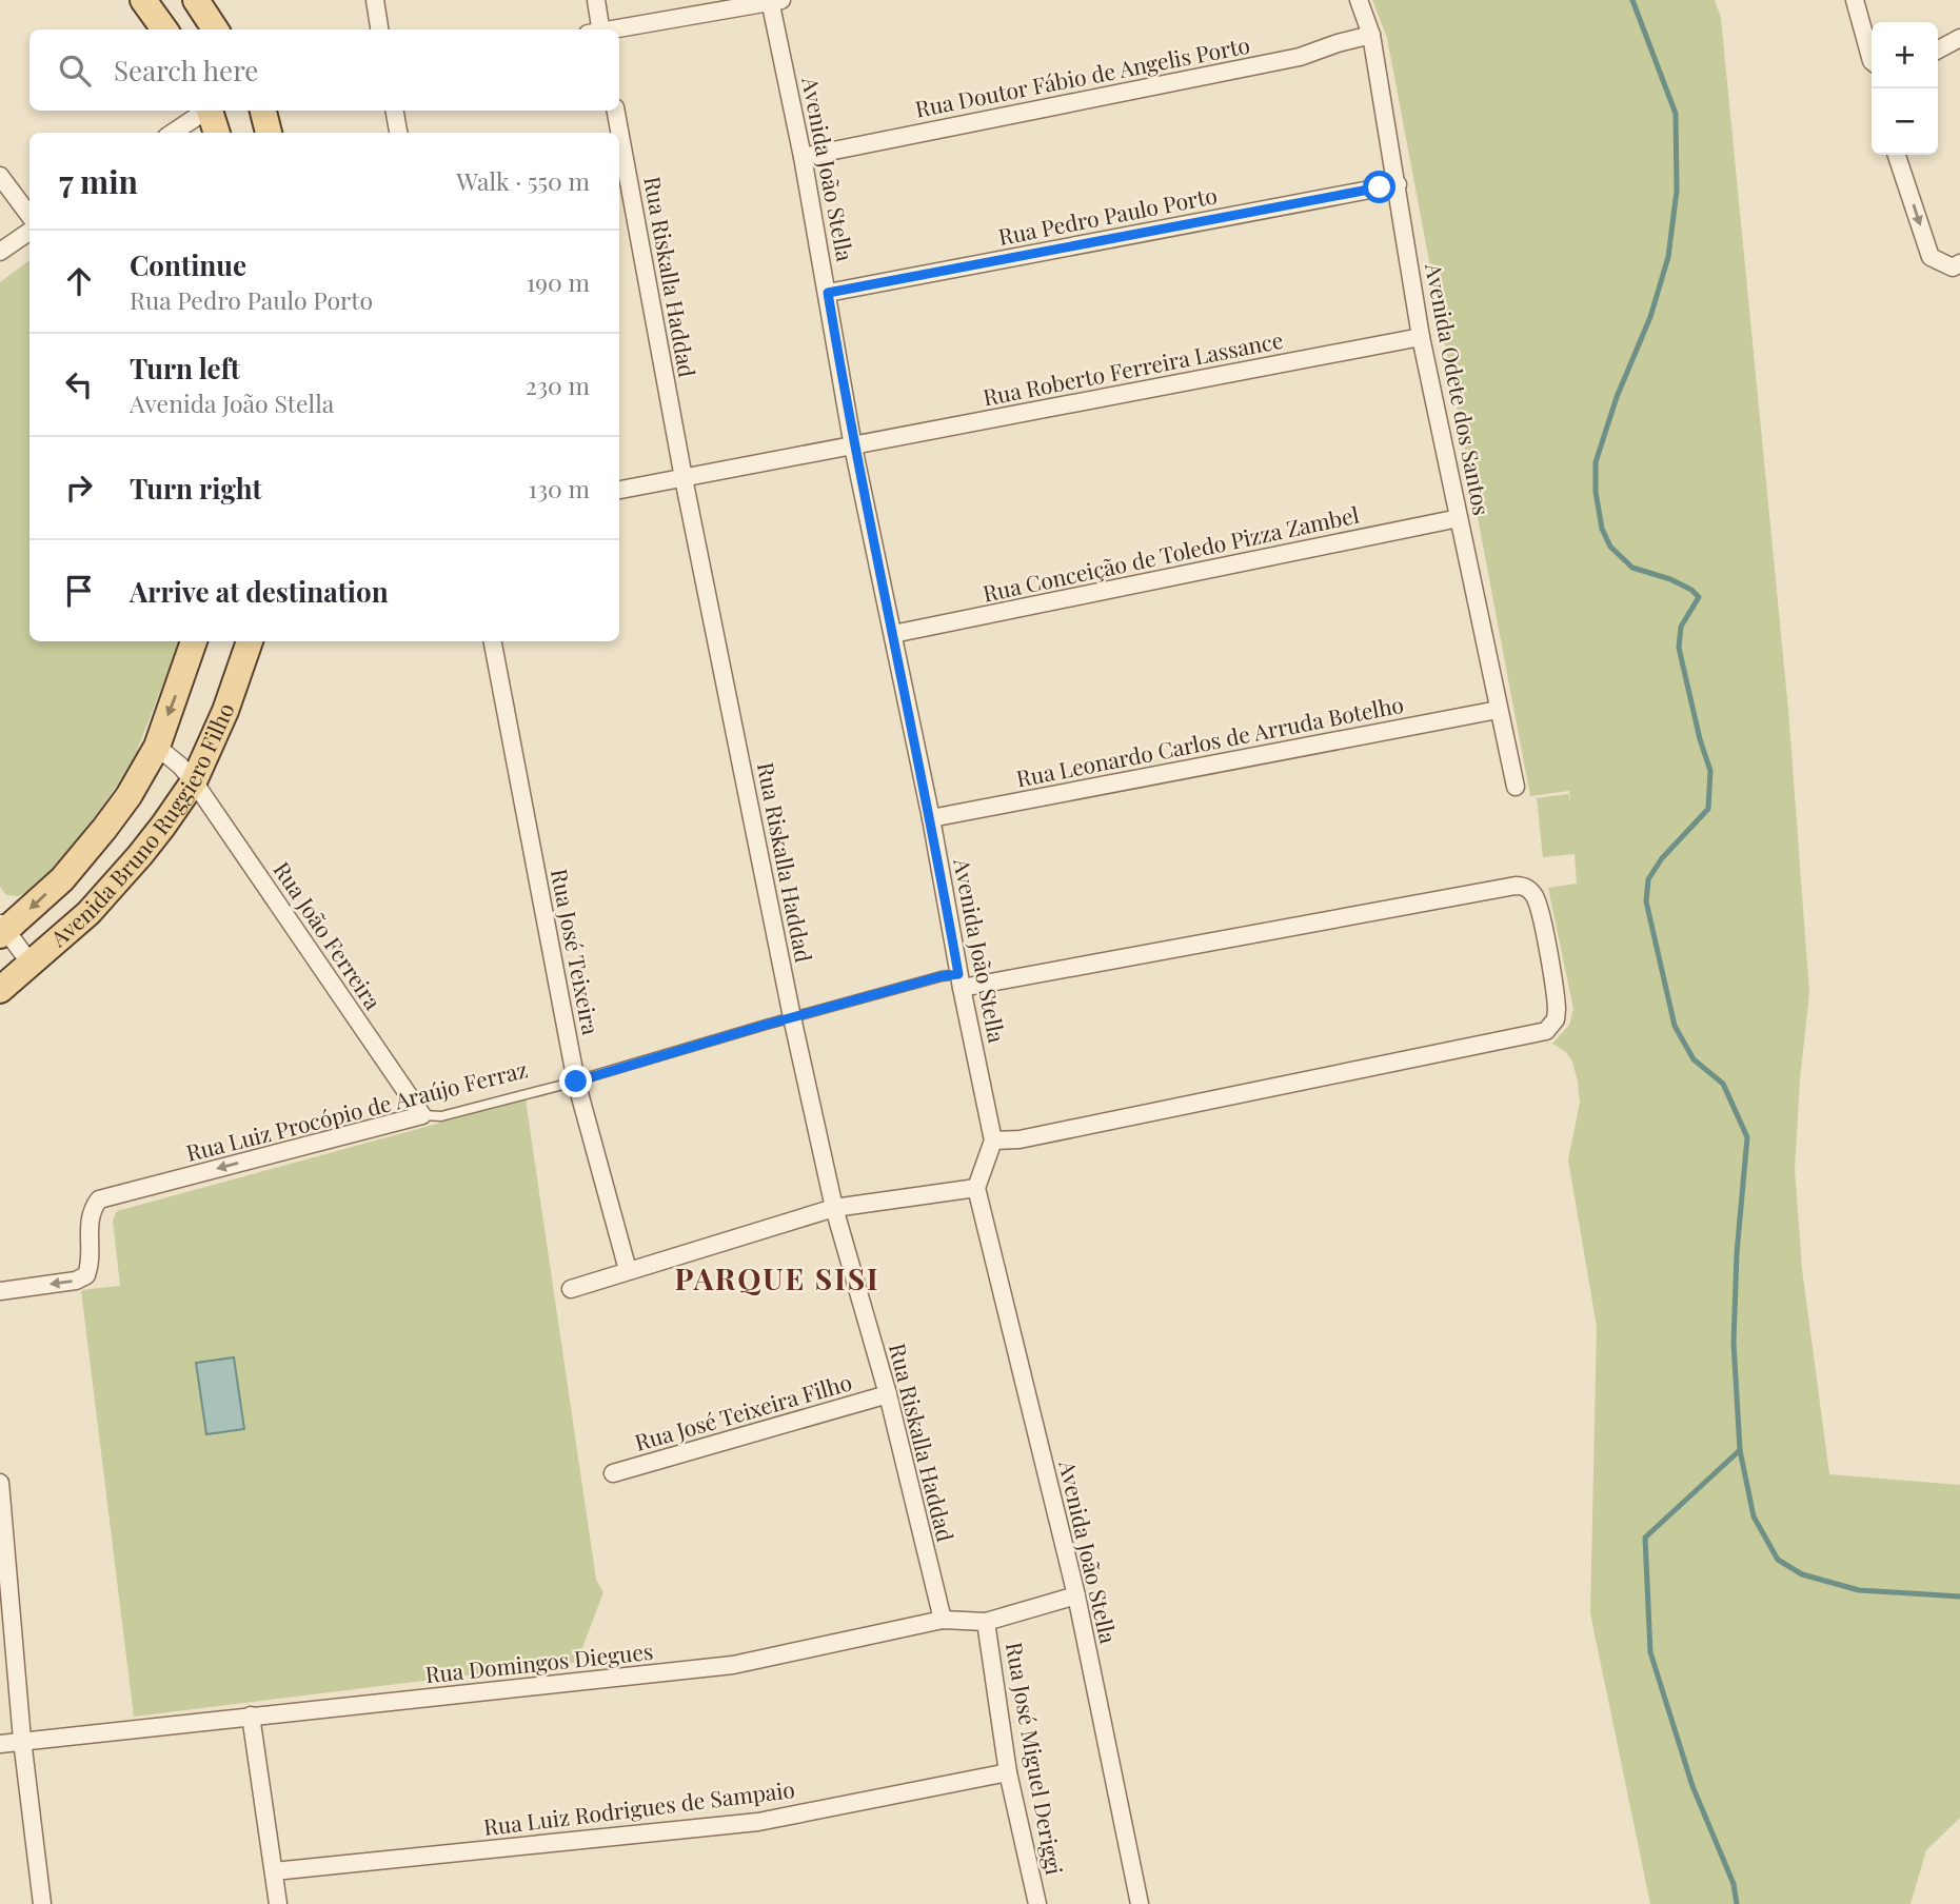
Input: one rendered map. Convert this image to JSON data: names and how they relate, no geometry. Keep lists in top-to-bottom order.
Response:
{
  "streets": {
    "main road": ["Avenida Bruno Ruggiero Filho"],
    "street": [
      "Rua Doutor Fábio de Angelis Porto",
      "Avenida João Stella",
      "Rua Pedro Paulo Porto",
      "Rua Riskalla Haddad",
      "Rua Roberto Ferreira Lassance",
      "Avenida Odete dos Santos",
      "Rua Conceição de Toledo Pizza Zambel",
      "Rua Leonardo Carlos de Arruda Botelho",
      "Rua João Ferreira",
      "Rua José Teixeira",
      "Rua Luiz Procópio de Araújo Ferraz",
      "Rua José Teixeira Filho",
      "Rua Domingos Diegues",
      "Rua José Miguel Deriggi",
      "Rua Luiz Rodrigues de Sampaio"
    ]
  },
  "crossings": [
    ["Rua Doutor Fábio de Angelis Porto", "Avenida João Stella"],
    ["Rua Doutor Fábio de Angelis Porto", "Avenida Odete dos Santos"],
    ["Avenida João Stella", "Rua Pedro Paulo Porto"],
    ["Avenida João Stella", "Rua Roberto Ferreira Lassance"],
    ["Avenida João Stella", "Rua Conceição de Toledo Pizza Zambel"],
    ["Avenida João Stella", "Rua Leonardo Carlos de Arruda Botelho"],
    ["Avenida João Stella", "Rua Luiz Procópio de Araújo Ferraz"],
    ["Avenida João Stella", "Rua Domingos Diegues"],
    ["Rua Pedro Paulo Porto", "Avenida Odete dos Santos"],
    ["Rua Riskalla Haddad", "Rua Roberto Ferreira Lassance"],
    ["Rua Riskalla Haddad", "Rua Luiz Procópio de Araújo Ferraz"],
    ["Rua Riskalla Haddad", "Rua José Teixeira Filho"],
    ["Rua Riskalla Haddad", "Rua Domingos Diegues"],
    ["Rua Roberto Ferreira Lassance", "Avenida Odete dos Santos"],
    ["Avenida Odete dos Santos", "Rua Conceição de Toledo Pizza Zambel"],
    ["Avenida Odete dos Santos", "Rua Leonardo Carlos de Arruda Botelho"],
    ["Avenida Bruno Ruggiero Filho", "Rua João Ferreira"],
    ["Rua João Ferreira", "Rua Luiz Procópio de Araújo Ferraz"],
    ["Rua José Teixeira", "Rua Luiz Procópio de Araújo Ferraz"],
    ["Rua Domingos Diegues", "Rua José Miguel Deriggi"],
    ["Rua José Miguel Deriggi", "Rua Luiz Rodrigues de Sampaio"]
  ],
  "one_way": ["Rua Luiz Procópio de Araújo Ferraz"],
  "districts": ["PARQUE SISI"],
  "page": {
    "map_buttons": ["+", "−"],
    "search": "Search here",
    "heading": ["7 min", "Walk · 550 m"],
    "list": [
      ["Continue", "Rua Pedro Paulo Porto", "190 m"],
      ["Turn left", "Avenida João Stella", "230 m"],
      ["Turn right", "130 m"],
      "Arrive at destination"
    ]
  }
}
